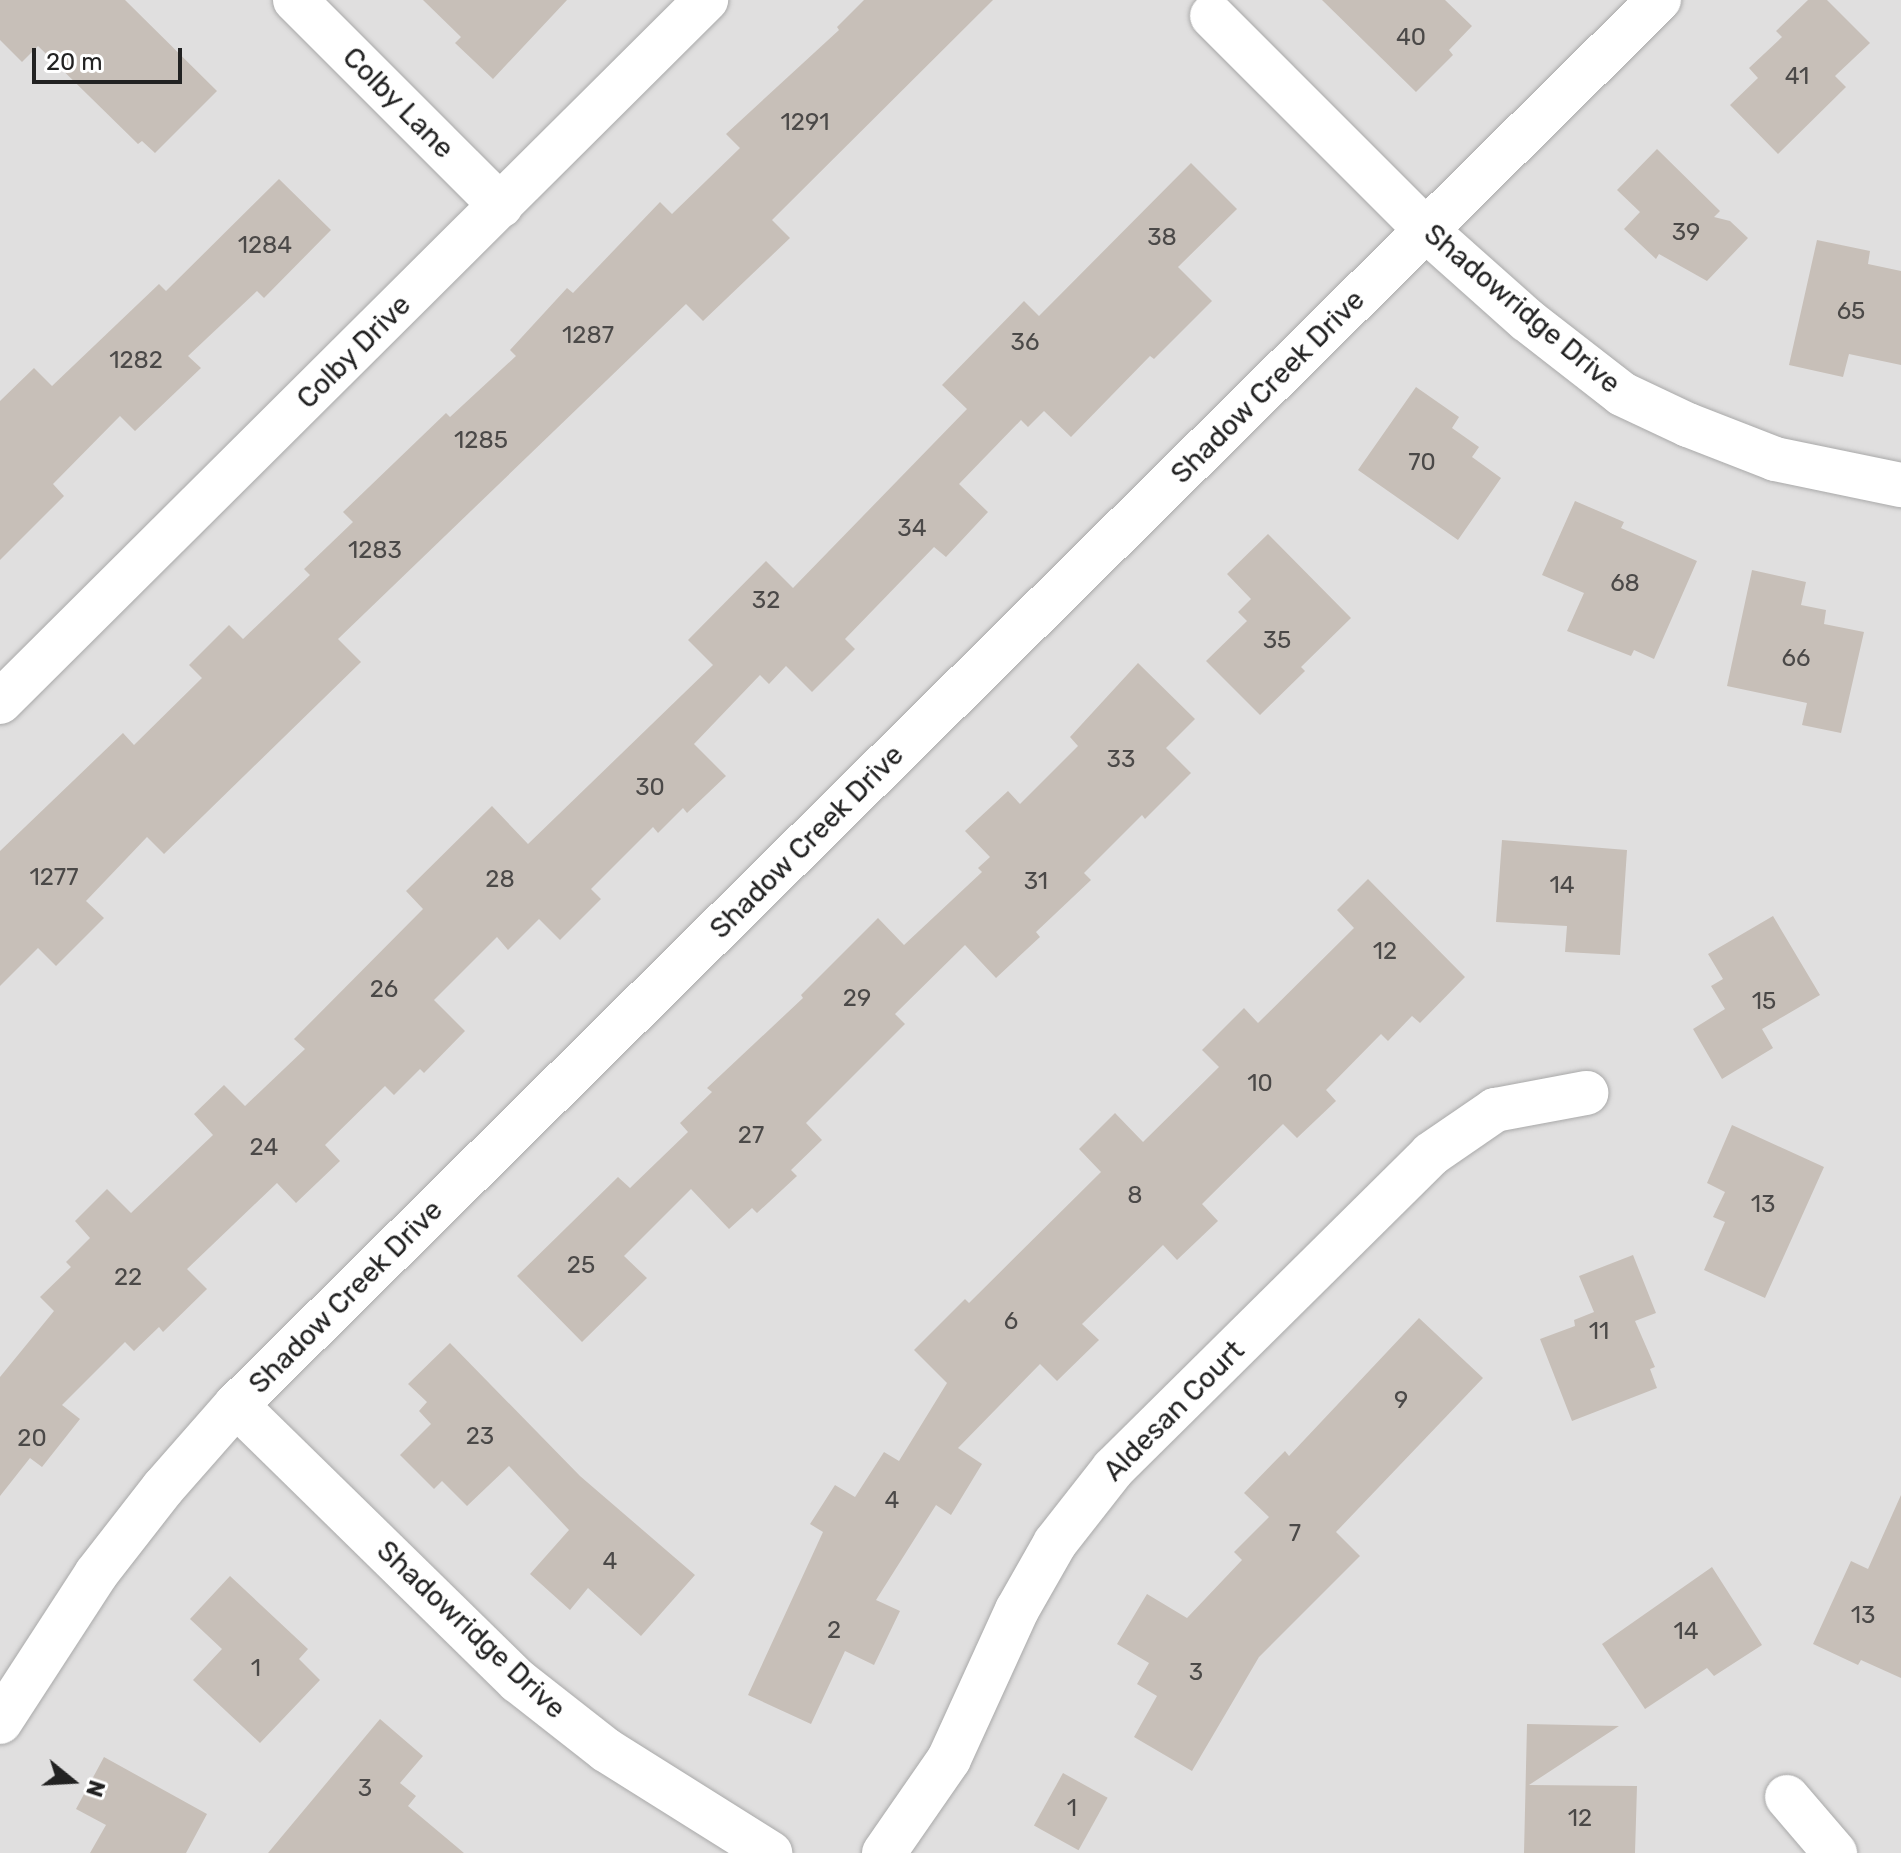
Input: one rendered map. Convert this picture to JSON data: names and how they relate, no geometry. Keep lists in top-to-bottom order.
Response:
{
  "streets": {
    "street": [
      "Colby Lane",
      "Shadowridge Drive",
      "Colby Drive",
      "Shadow Creek Drive",
      "Aldesan Court"
    ]
  },
  "crossings": [
    ["Colby Lane", "Colby Drive"],
    ["Shadowridge Drive", "Shadow Creek Drive"]
  ],
  "house_numbers": [
    "40",
    "41",
    "1291",
    "39",
    "38",
    "1284",
    "65",
    "1287",
    "36",
    "1282",
    "1285",
    "70",
    "34",
    "1283",
    "68",
    "32",
    "35",
    "66",
    "33",
    "30",
    "1277",
    "28",
    "31",
    "14",
    "12",
    "26",
    "29",
    "15",
    "10",
    "27",
    "24",
    "8",
    "13",
    "25",
    "22",
    "6",
    "11",
    "9",
    "23",
    "20",
    "4",
    "7",
    "4",
    "13",
    "2",
    "14",
    "1",
    "3",
    "3",
    "1",
    "12"
  ],
  "scale_bar": "20 m",
  "north": "right"
}
